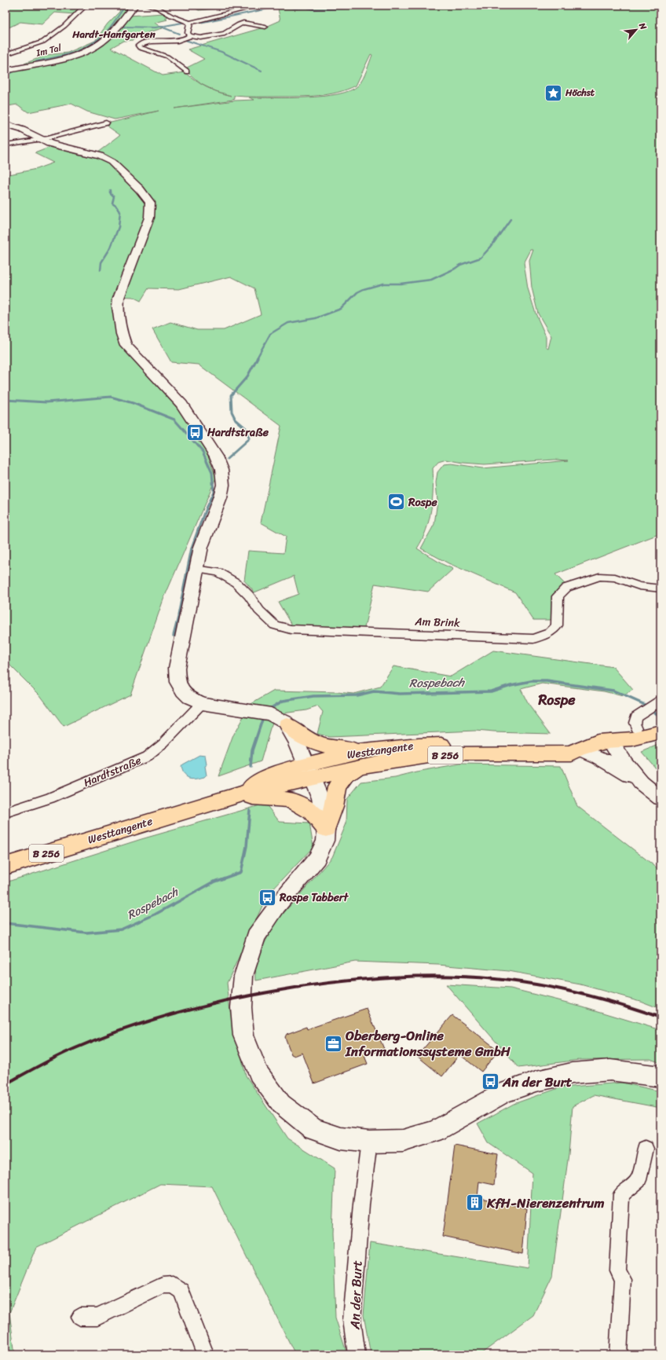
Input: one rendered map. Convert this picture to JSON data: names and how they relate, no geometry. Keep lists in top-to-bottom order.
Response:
{
  "streets": {
    "main road": ["Westtangente", "B 256"],
    "street": [
      "Im Tal",
      "Am Brink",
      "Hardtstraße",
      "An der Burt"
    ]
  },
  "crossings": [
    ["Westtangente", "B 256"]
  ],
  "districts": ["Hardt-Hanfgarten", "Rospe"],
  "water": ["Rospebach"],
  "places": {
    "place": ["Höchst"],
    "bus stop": ["Hardtstraße", "Rospe Tabbert", "An der Burt"],
    "sports": ["Rospe"],
    "office": ["Oberberg-Online Informationssysteme GmbH"],
    "building": ["KfH-Nierenzentrum"]
  },
  "north": "top right"
}
